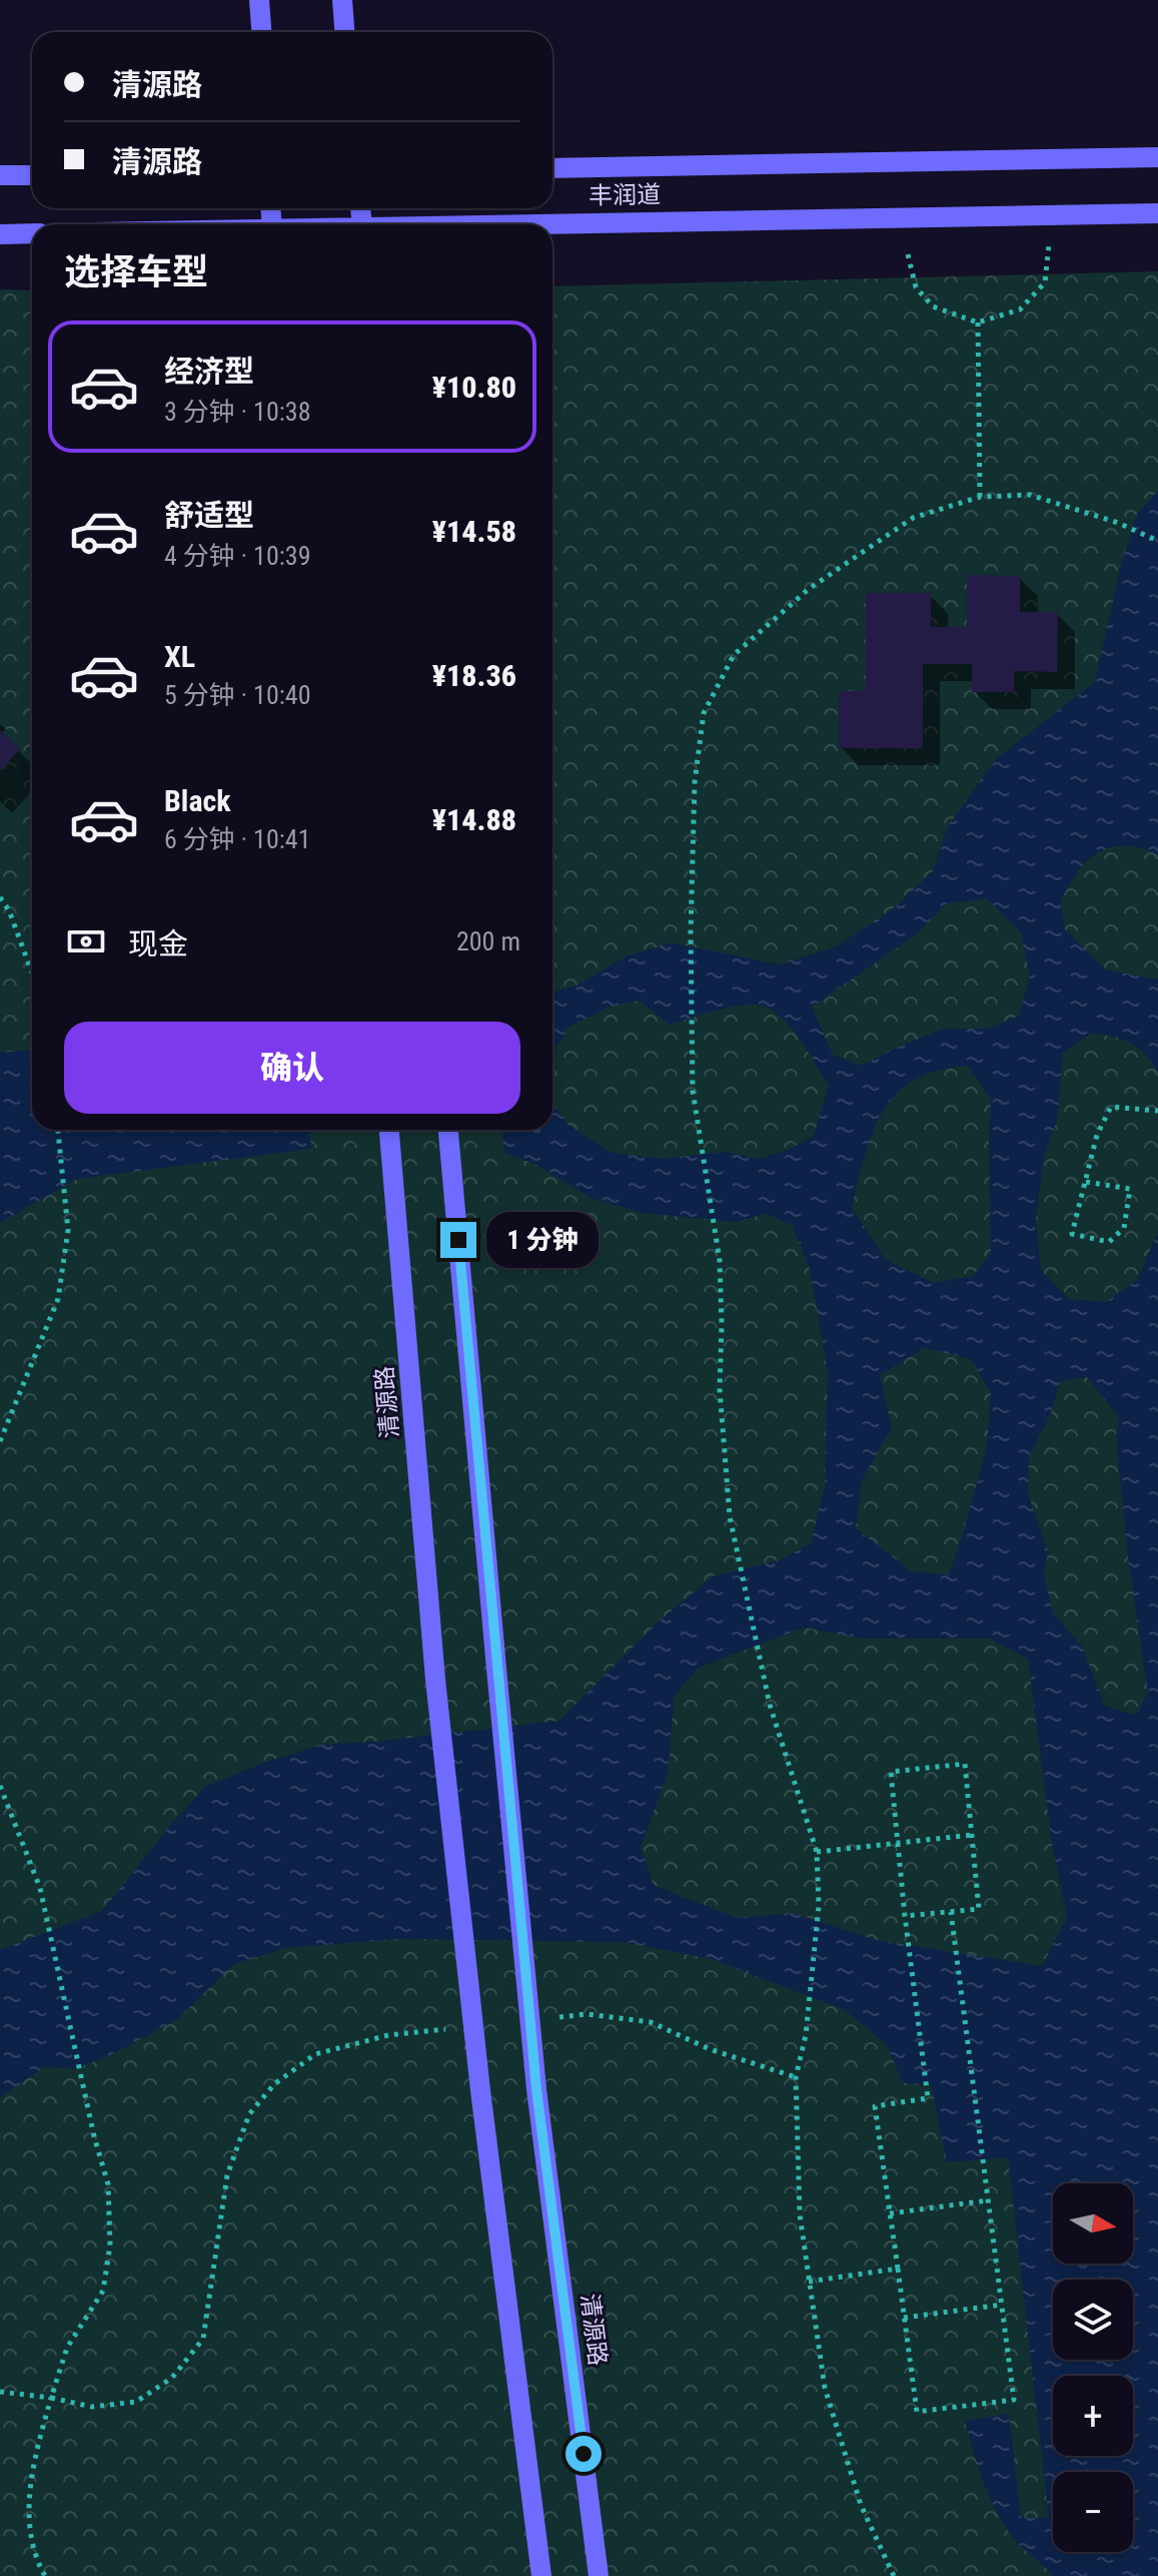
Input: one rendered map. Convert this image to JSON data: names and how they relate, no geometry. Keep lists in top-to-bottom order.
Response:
{
  "streets": {
    "street": ["丰润道", "清源路"]
  },
  "north": "right",
  "page": {
    "banner": ["清源路", "清源路"],
    "heading": "选择车型",
    "list": [
      {
        "name": "经济型",
        "note": "3 分钟 · 10:38",
        "value": "¥10.80"
      },
      {
        "name": "舒适型",
        "note": "4 分钟 · 10:39",
        "value": "¥14.58"
      },
      {
        "name": "XL",
        "note": "5 分钟 · 10:40",
        "value": "¥18.36"
      },
      {
        "name": "Black",
        "note": "6 分钟 · 10:41",
        "value": "¥14.88"
      }
    ],
    "pay": ["现金", "200 m"],
    "buttons": "确认",
    "bubble": "1 分钟",
    "map_buttons": ["+", "−"]
  }
}
